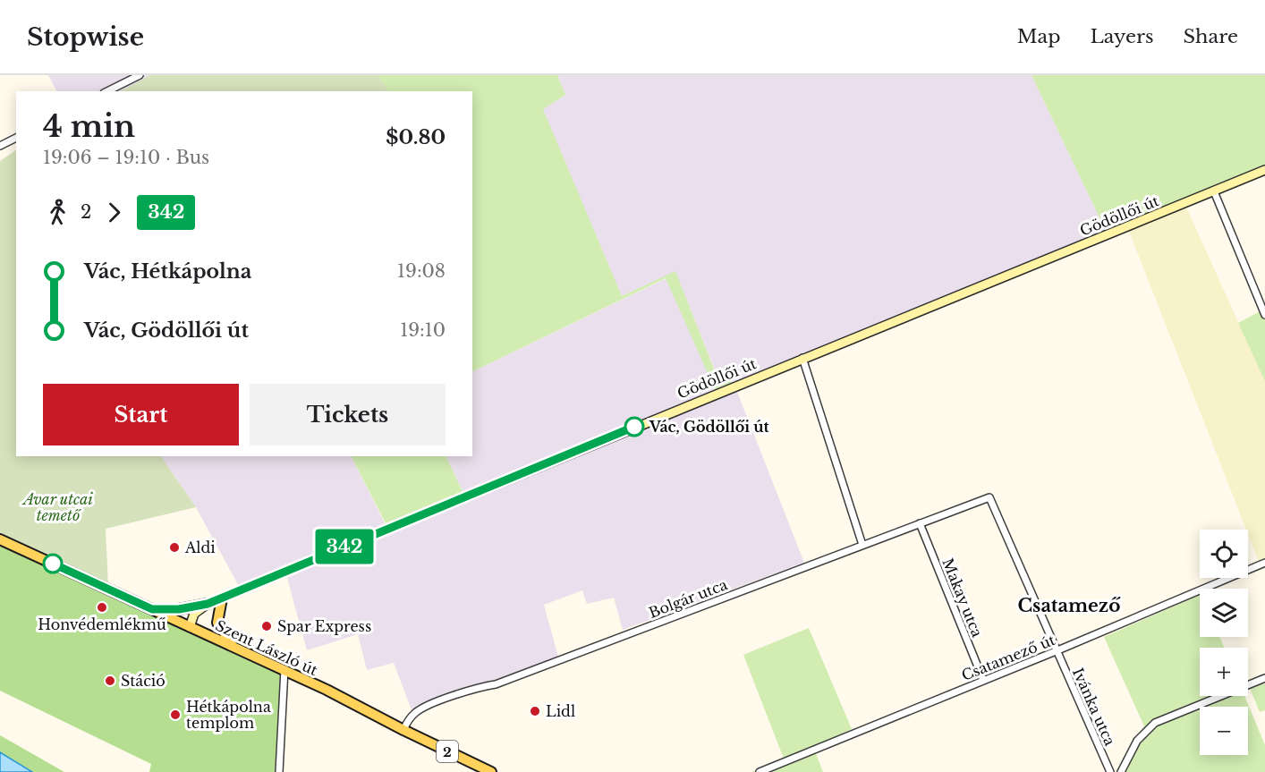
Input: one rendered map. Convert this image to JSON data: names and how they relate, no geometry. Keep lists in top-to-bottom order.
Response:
{
  "streets": {
    "main road": ["Gödöllői út", "Szent László út", "2"],
    "street": [
      "Makay utca",
      "Bolgár utca",
      "Csatamező út",
      "Ivánka utca"
    ]
  },
  "crossings": [
    ["Gödöllői út", "Szent László út"],
    ["Makay utca", "Bolgár utca"],
    ["Makay utca", "Csatamező út"],
    ["Bolgár utca", "Szent László út"],
    ["Bolgár utca", "Ivánka utca"],
    ["Csatamező út", "Ivánka utca"]
  ],
  "districts": ["Csatamező"],
  "parks": ["Avar utcai temető"],
  "places": [
    "Vác, Gödöllői út",
    "Aldi",
    "Honvédemlékmű",
    "Spar Express",
    "Stáció",
    "Lidl",
    "Hétkápolna templom"
  ],
  "lines": ["bus line 342"],
  "page": {
    "header": "Stopwise",
    "nav": ["Map", "Layers", "Share"],
    "on_map": "342",
    "heading": ["4 min", "19:06 – 19:10 · Bus", "$0.80"],
    "legs": ["2", "342"],
    "list": [
      {
        "name": "Vác, Hétkápolna",
        "value": "19:08"
      },
      {
        "name": "Vác, Gödöllői út",
        "value": "19:10"
      }
    ],
    "buttons": ["Start", "Tickets"],
    "map_buttons": ["+", "−"]
  }
}
